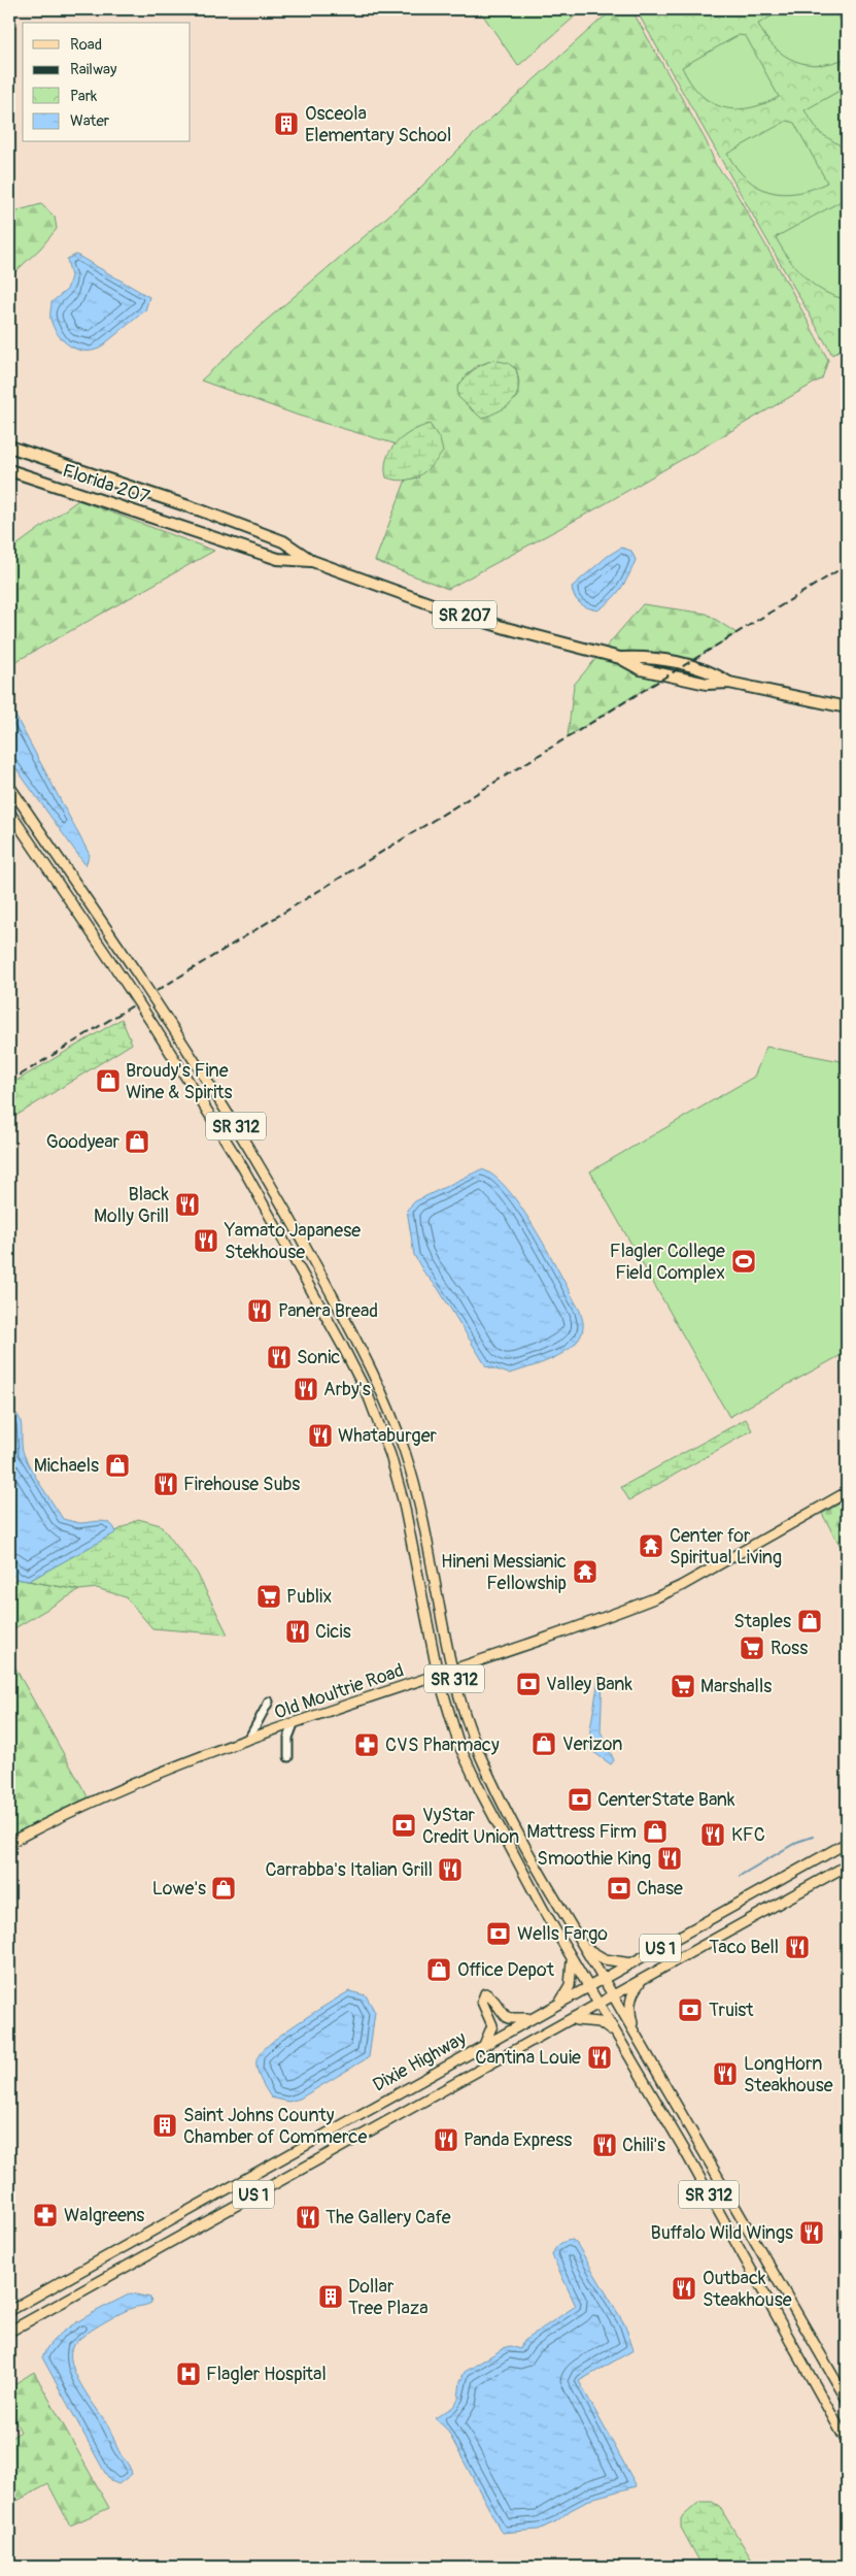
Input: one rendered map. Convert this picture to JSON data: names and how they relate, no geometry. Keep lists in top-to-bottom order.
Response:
{
  "streets": {
    "highway": ["Florida 207", "SR 207"],
    "main road": [
      "SR 312",
      "Old Moultrie Road",
      "US 1",
      "Dixie Highway"
    ]
  },
  "crossings": [
    ["Florida 207", "SR 207"],
    ["SR 312", "Old Moultrie Road"],
    ["SR 312", "Dixie Highway"]
  ],
  "places": {
    "building": ["Osceola Elementary School", "Saint Johns County Chamber of Commerce", "Dollar Tree Plaza"],
    "shop": [
      "Broudy's Fine Wine & Spirits",
      "Goodyear",
      "Michaels",
      "Staples",
      "Verizon",
      "Mattress Firm",
      "Lowe's",
      "Office Depot"
    ],
    "restaurant": [
      "Black Molly Grill",
      "Yamato Japanese Stekhouse",
      "Panera Bread",
      "Sonic",
      "Arby's",
      "Whataburger",
      "Firehouse Subs",
      "Cicis",
      "KFC",
      "Smoothie King",
      "Carrabba's Italian Grill",
      "Taco Bell",
      "Cantina Louie",
      "LongHorn Steakhouse",
      "Panda Express",
      "Chili's",
      "The Gallery Cafe",
      "Buffalo Wild Wings",
      "Outback Steakhouse"
    ],
    "sports": ["Flagler College Field Complex"],
    "temple": ["Center for Spiritual Living", "Hineni Messianic Fellowship"],
    "supermarket": ["Publix", "Ross", "Marshalls"],
    "bank": [
      "Valley Bank",
      "CenterState Bank",
      "VyStar Credit Union",
      "Chase",
      "Wells Fargo",
      "Truist"
    ],
    "pharmacy": ["CVS Pharmacy", "Walgreens"],
    "hospital": ["Flagler Hospital"]
  },
  "legend": [
    "Road",
    "Railway",
    "Park",
    "Water"
  ]
}
